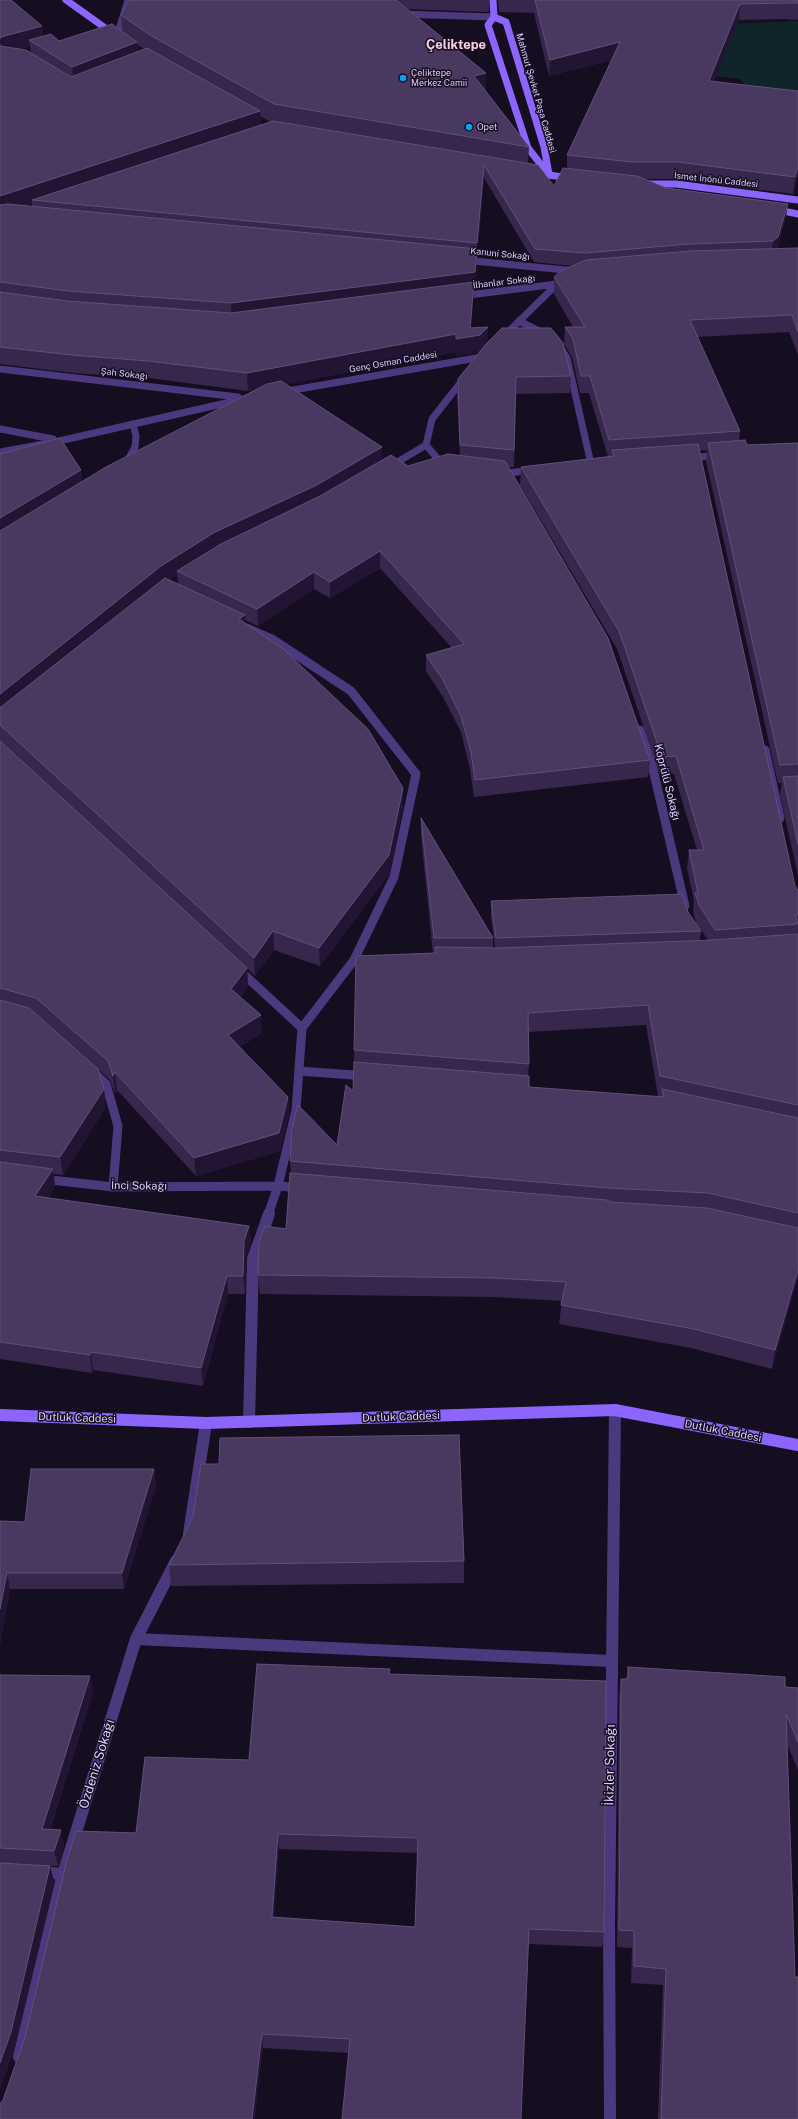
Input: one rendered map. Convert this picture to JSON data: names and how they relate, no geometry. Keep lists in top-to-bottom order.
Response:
{
  "streets": {
    "street": [
      "Mahmut Şevket Paşa Caddesi",
      "İsmet İnönü Caddesi",
      "Kanuni Sokağı",
      "İlhanlar Sokağı",
      "Genç Osman Caddesi",
      "Şah Sokağı",
      "Köprülü Sokağı",
      "İnci Sokağı",
      "Dutluk Caddesi",
      "Özdeniz Sokağı",
      "İkizler Sokağı"
    ]
  },
  "crossings": [
    ["Kanuni Sokağı", "İlhanlar Sokağı"],
    ["Dutluk Caddesi", "Özdeniz Sokağı"],
    ["Dutluk Caddesi", "İkizler Sokağı"]
  ],
  "districts": ["Çeliktepe"],
  "places": ["Çeliktepe Merkez Camii", "Opet"]
}
